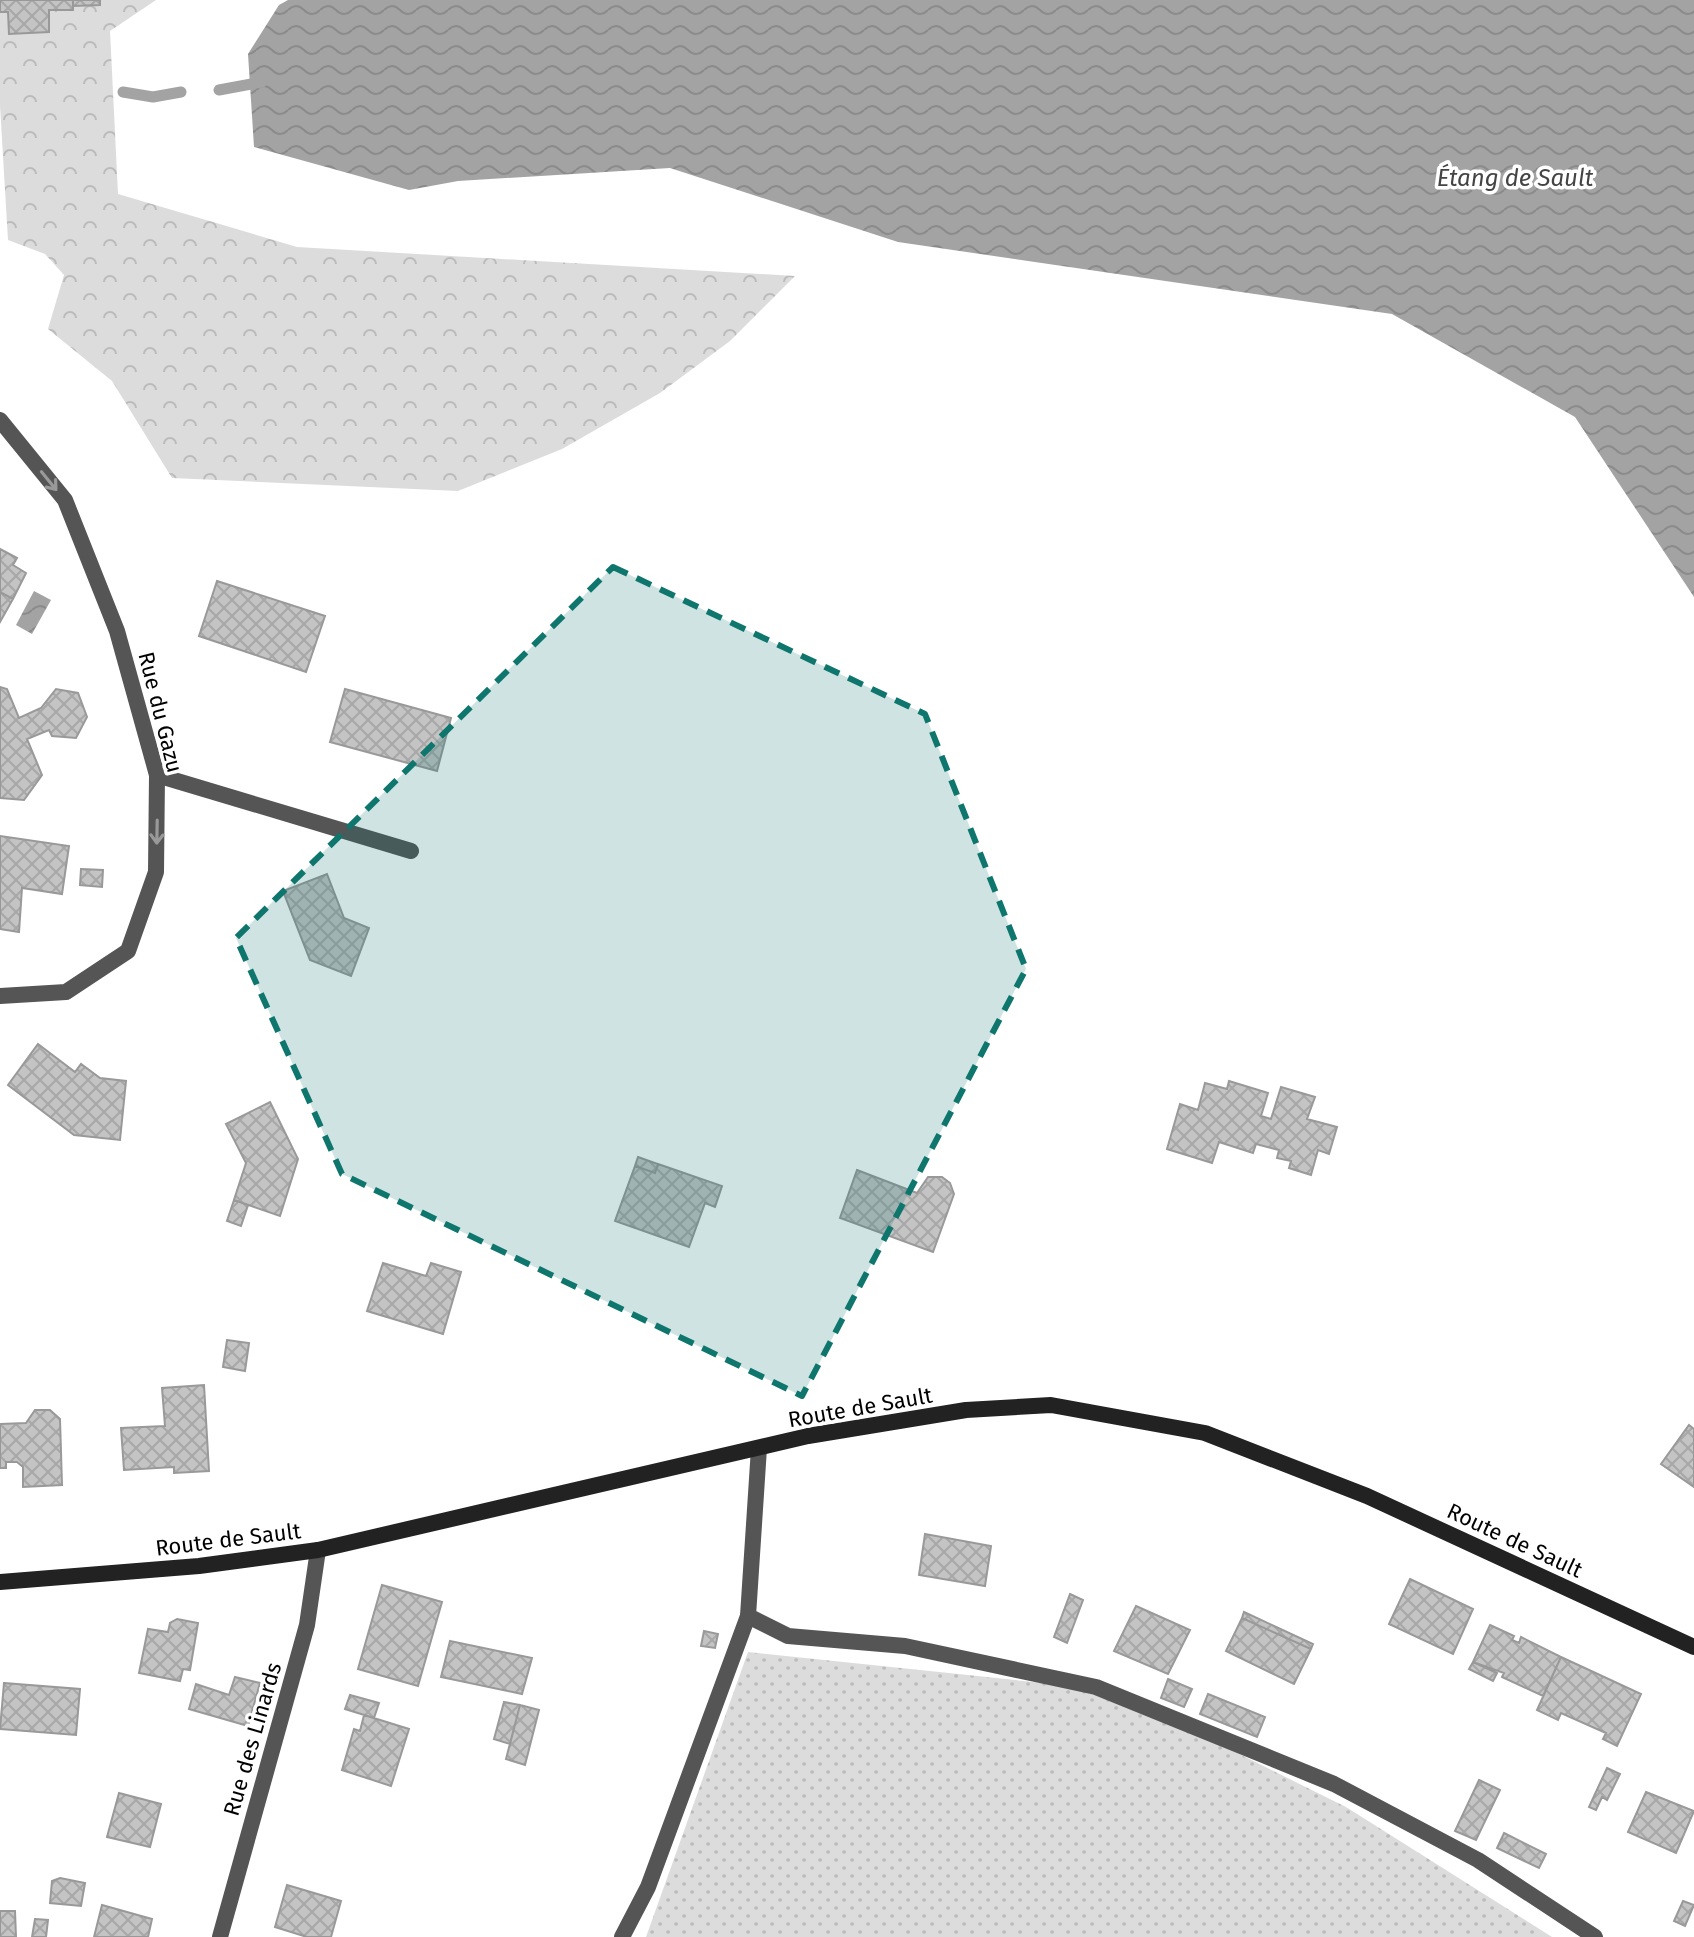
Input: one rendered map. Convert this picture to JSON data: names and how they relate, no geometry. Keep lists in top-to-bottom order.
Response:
{
  "streets": {
    "street": ["Rue du Gazu", "Route de Sault", "Rue des Linards"]
  },
  "crossings": [
    ["Route de Sault", "Rue des Linards"]
  ],
  "one_way": ["Rue du Gazu"],
  "water": ["Étang de Sault"]
}
